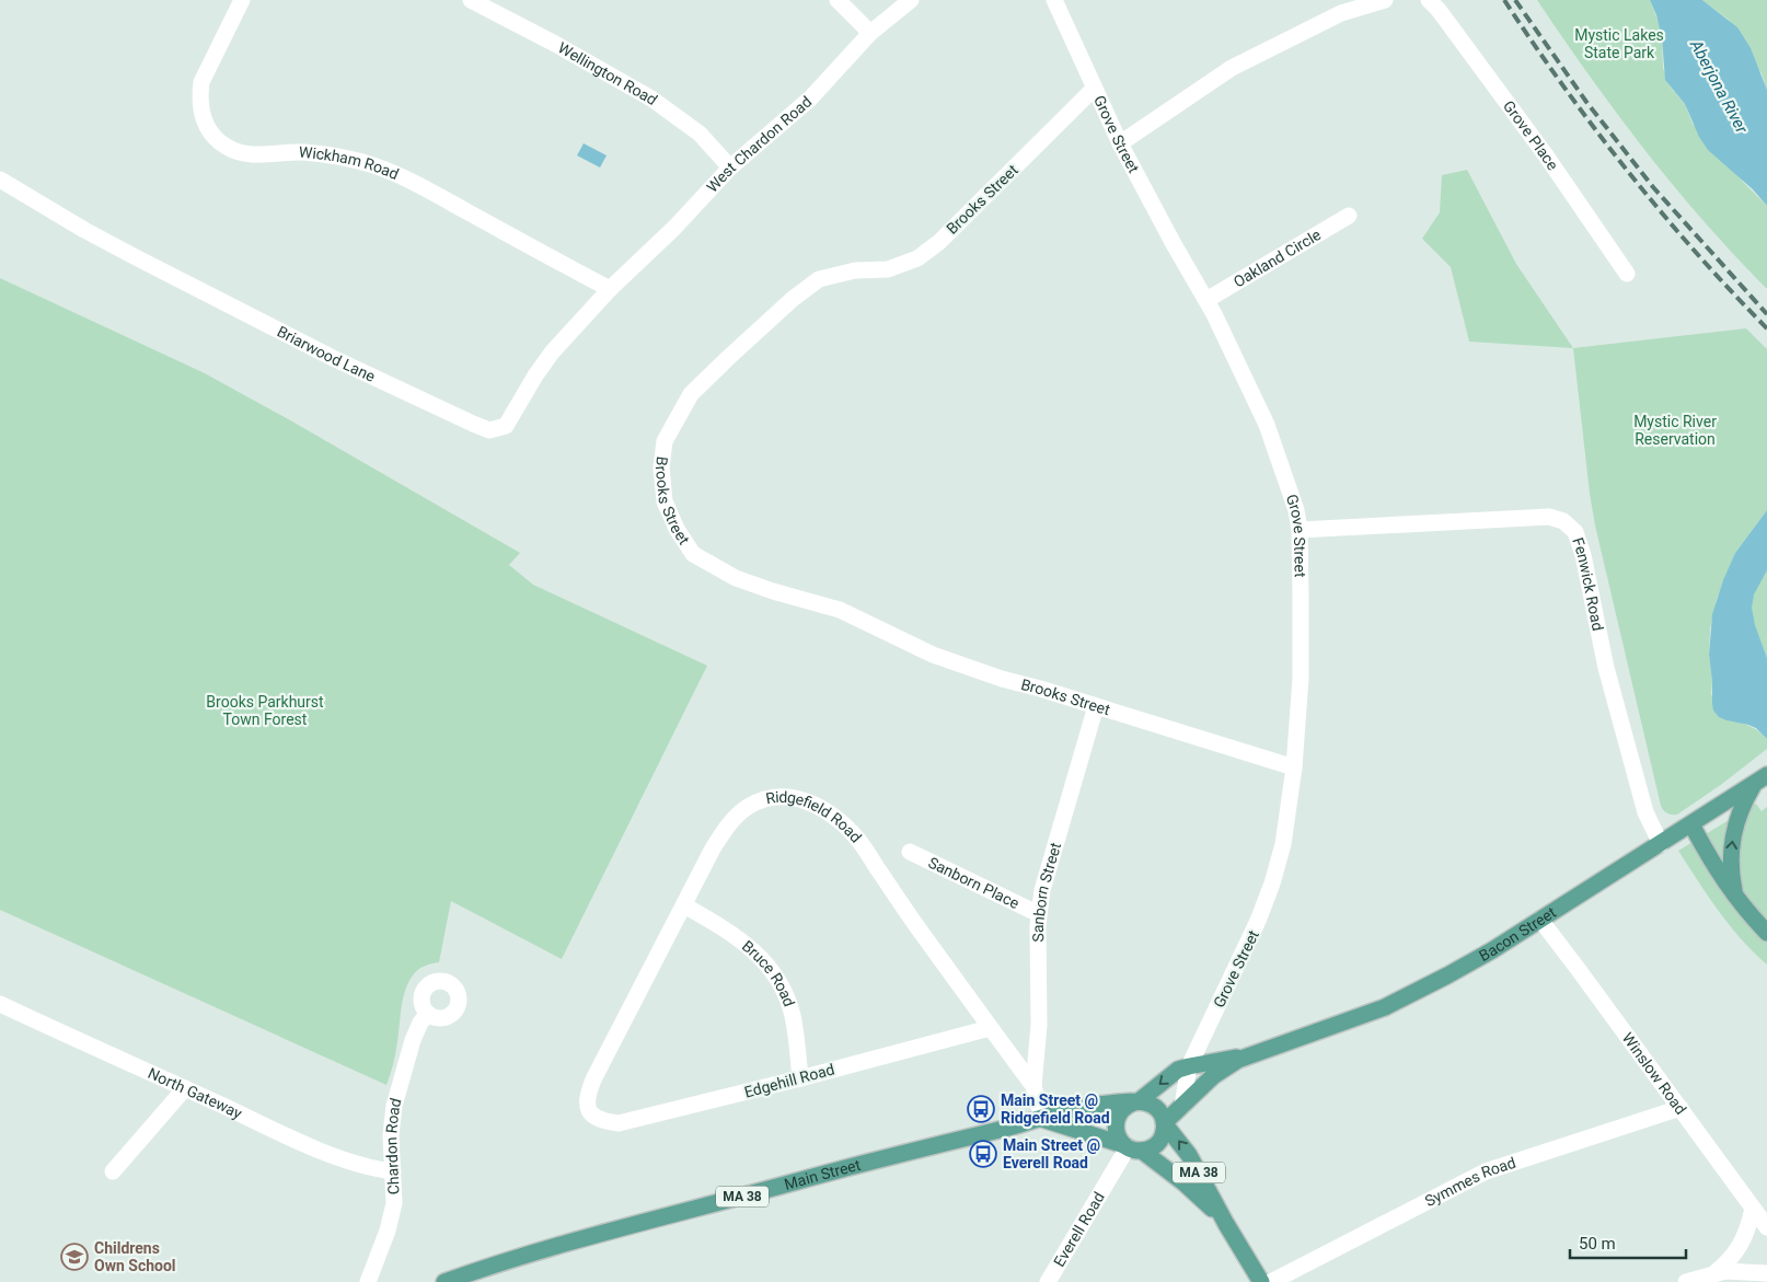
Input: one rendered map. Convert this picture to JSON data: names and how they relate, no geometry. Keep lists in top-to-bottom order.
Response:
{
  "streets": {
    "main road": ["Bacon Street", "MA 38", "Main Street"],
    "street": [
      "Wellington Road",
      "Grove Street",
      "Grove Place",
      "West Chardon Road",
      "Wickham Road",
      "Brooks Street",
      "Oakland Circle",
      "Briarwood Lane",
      "Fenwick Road",
      "Ridgefield Road",
      "Sanborn Place",
      "Sanborn Street",
      "Bruce Road",
      "Winslow Road",
      "Edgehill Road",
      "North Gateway",
      "Chardon Road",
      "Symmes Road",
      "Everell Road"
    ]
  },
  "crossings": [
    ["Wellington Road", "West Chardon Road"],
    ["Grove Street", "Brooks Street"],
    ["Grove Street", "Oakland Circle"],
    ["Grove Street", "Fenwick Road"],
    ["Grove Street", "Bacon Street"],
    ["West Chardon Road", "Wickham Road"],
    ["West Chardon Road", "Briarwood Lane"],
    ["Wickham Road", "Briarwood Lane"],
    ["Brooks Street", "Sanborn Street"],
    ["Fenwick Road", "Bacon Street"],
    ["Ridgefield Road", "Sanborn Street"],
    ["Ridgefield Road", "Bruce Road"],
    ["Ridgefield Road", "Edgehill Road"],
    ["Ridgefield Road", "MA 38"],
    ["Ridgefield Road", "Main Street"],
    ["Sanborn Place", "Sanborn Street"],
    ["Bacon Street", "Winslow Road"],
    ["Bacon Street", "MA 38"],
    ["Bacon Street", "Main Street"],
    ["Bacon Street", "Everell Road"],
    ["Bruce Road", "Edgehill Road"],
    ["Winslow Road", "Symmes Road"],
    ["North Gateway", "Chardon Road"],
    ["MA 38", "Main Street"],
    ["MA 38", "Everell Road"],
    ["Main Street", "Everell Road"]
  ],
  "water": ["Aberjona River"],
  "parks": ["Mystic Lakes State Park", "Mystic River Reservation", "Brooks Parkhurst Town Forest"],
  "places": {
    "bus stop": ["Main Street @ Ridgefield Road", "Main Street @ Everell Road"],
    "school or university": ["Childrens Own School"]
  },
  "scale_bar": "50 m"
}
